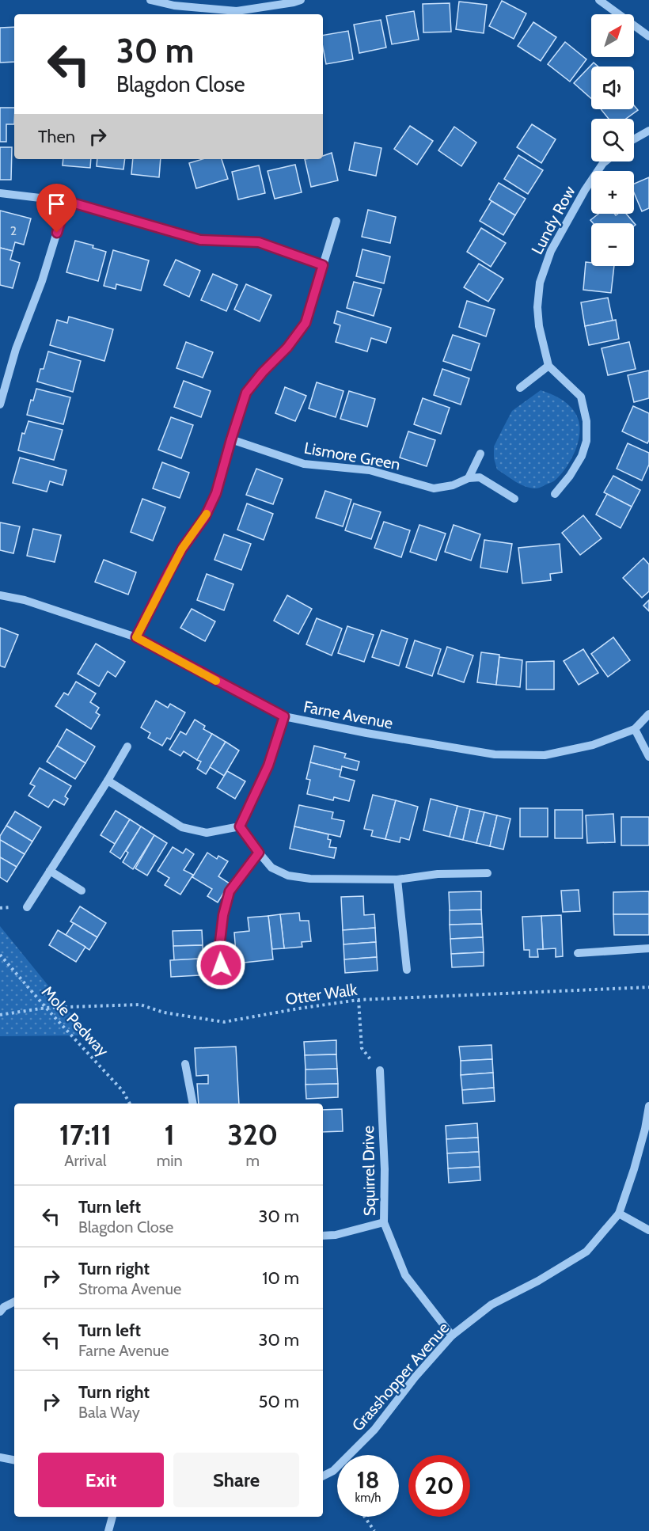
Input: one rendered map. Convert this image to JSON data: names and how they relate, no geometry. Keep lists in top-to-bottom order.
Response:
{
  "streets": {
    "street": [
      "Lundy Row",
      "Lismore Green",
      "Farne Avenue",
      "Squirrel Drive",
      "Grasshopper Avenue"
    ],
    "path": ["Otter Walk", "Mole Pedway"]
  },
  "crossings": [
    ["Otter Walk", "Mole Pedway"],
    ["Squirrel Drive", "Grasshopper Avenue"]
  ],
  "house_numbers": ["2"],
  "north": "top right",
  "page": {
    "map_buttons": ["+", "−"],
    "turn": ["30 m", "Blagdon Close"],
    "then": "Then",
    "eta": [
      "17:11",
      "Arrival",
      "1",
      "min",
      "320",
      "m"
    ],
    "list": [
      {
        "name": "Turn left",
        "note": "Blagdon Close",
        "value": "30 m"
      },
      {
        "name": "Turn right",
        "note": "Stroma Avenue",
        "value": "10 m"
      },
      {
        "name": "Turn left",
        "note": "Farne Avenue",
        "value": "30 m"
      },
      {
        "name": "Turn right",
        "note": "Bala Way",
        "value": "50 m"
      }
    ],
    "buttons": ["Exit", "Share"],
    "speed": "18 km/h",
    "limit": "20"
  }
}
